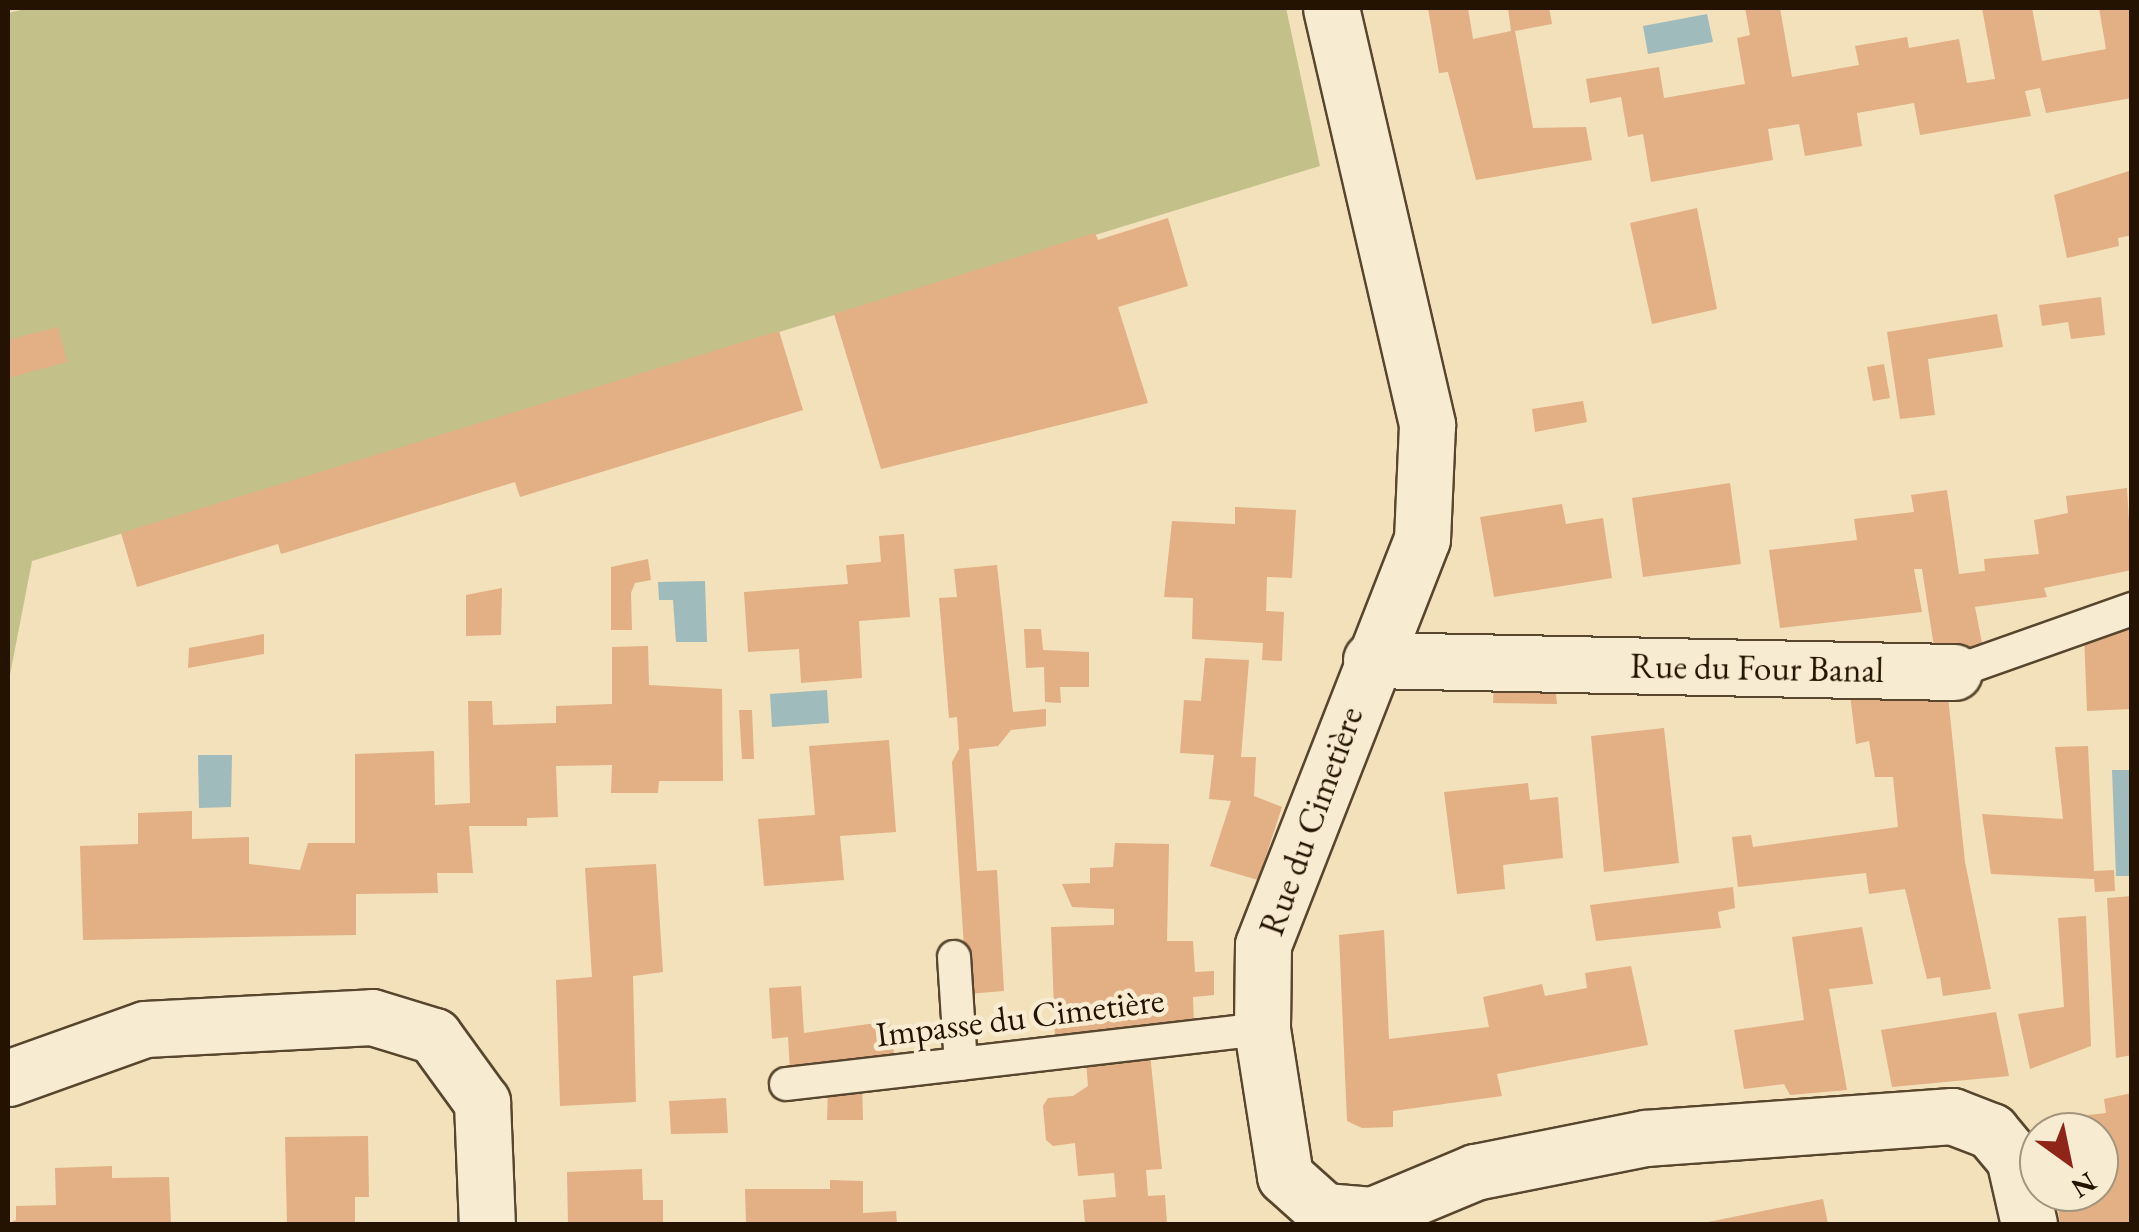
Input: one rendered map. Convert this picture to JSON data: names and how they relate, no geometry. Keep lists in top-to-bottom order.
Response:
{
  "streets": {
    "street": ["Rue du Four Banal", "Rue du Cimetière"],
    "lane": ["Impasse du Cimetière"]
  },
  "crossings": [
    ["Rue du Four Banal", "Rue du Cimetière"],
    ["Rue du Cimetière", "Impasse du Cimetière"]
  ],
  "north": "bottom right"
}
